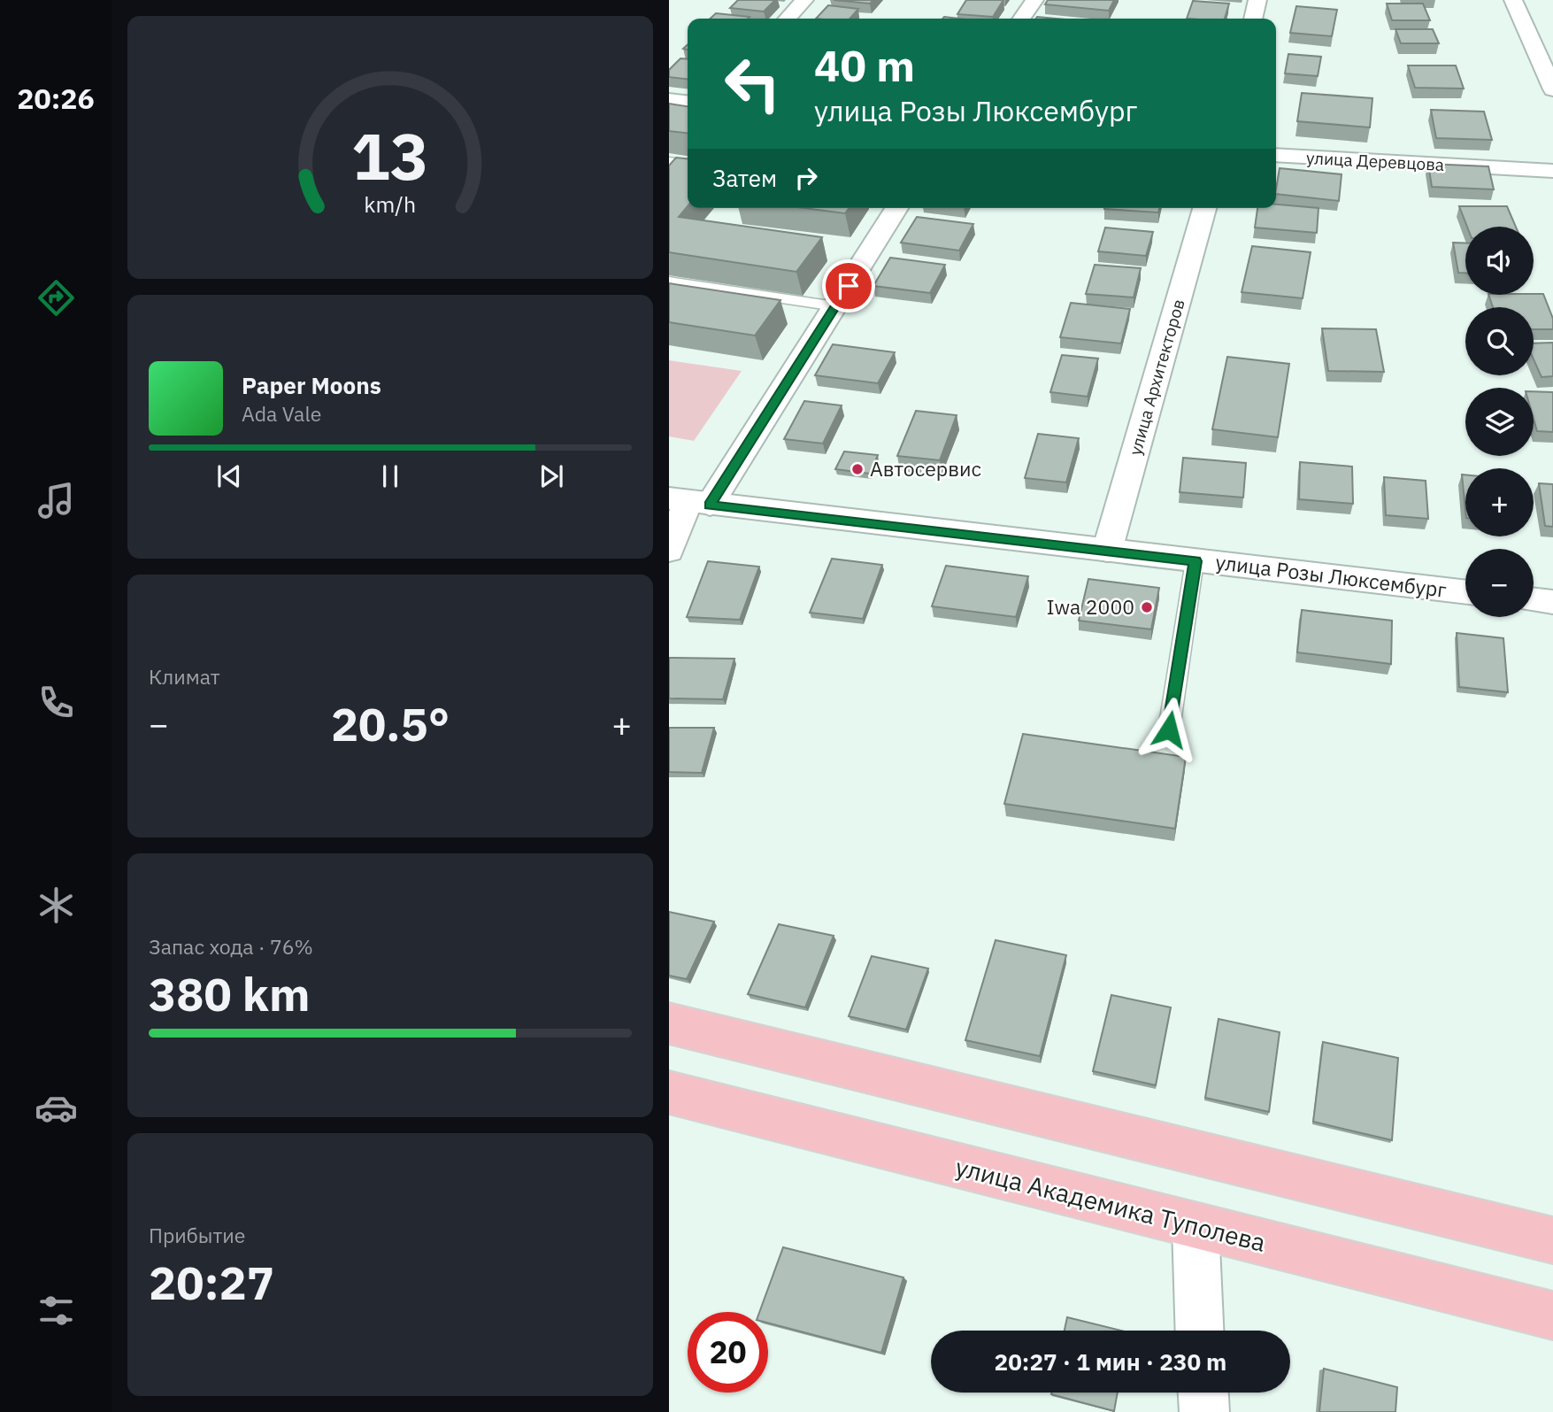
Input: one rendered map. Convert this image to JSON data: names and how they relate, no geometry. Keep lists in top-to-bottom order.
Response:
{
  "streets": {
    "main road": ["улица Академика Туполева"],
    "street": ["улица Деревцова", "улица Архитекторов", "улица Розы Люксембург"]
  },
  "crossings": [
    ["улица Архитекторов", "улица Розы Люксембург"]
  ],
  "places": ["Автосервис", "Iwa 2000"],
  "page": {
    "tabs": "20:26",
    "turn": ["40 m", "улица Розы Люксембург"],
    "then": "Затем",
    "map_buttons": ["+", "−"],
    "song": ["Paper Moons", "Ada Vale"],
    "tile": [
      "Климат",
      ["Запас хода · 76%", "380 km"],
      ["Прибытие", "20:27"]
    ],
    "heat": ["−", "20.5°", "+"],
    "limit": "20",
    "trip": "20:27 · 1 мин · 230 m",
    "gauge": ["13", "km/h"]
  }
}
